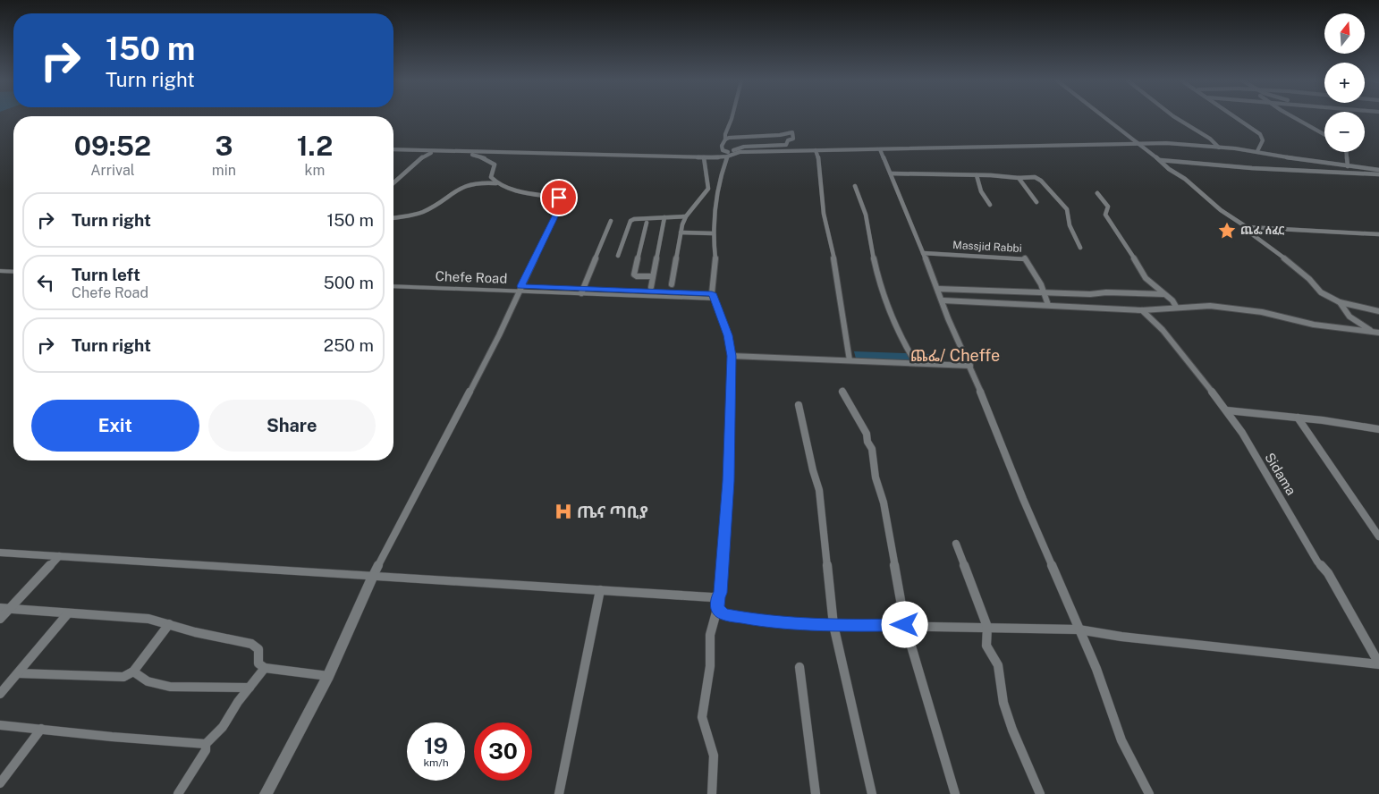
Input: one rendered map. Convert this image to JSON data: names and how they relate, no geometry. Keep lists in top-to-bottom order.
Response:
{
  "streets": {
    "street": ["Massjid Rabbi", "Chefe Road", "Sidama"]
  },
  "districts": ["ጨፌ/ Cheffe"],
  "places": {
    "place": ["ጨፌ ሰፈር"],
    "hospital": ["ጤና ጣቢያ"]
  },
  "north": "top",
  "page": {
    "map_buttons": ["+", "−"],
    "turn": ["150 m", "Turn right"],
    "eta": [
      "09:52",
      "Arrival",
      "3",
      "min",
      "1.2",
      "km"
    ],
    "list": [
      {
        "name": "Turn right",
        "value": "150 m"
      },
      {
        "name": "Turn left",
        "note": "Chefe Road",
        "value": "500 m"
      },
      {
        "name": "Turn right",
        "value": "250 m"
      }
    ],
    "buttons": ["Exit", "Share"],
    "speed": "19 km/h",
    "limit": "30"
  }
}
